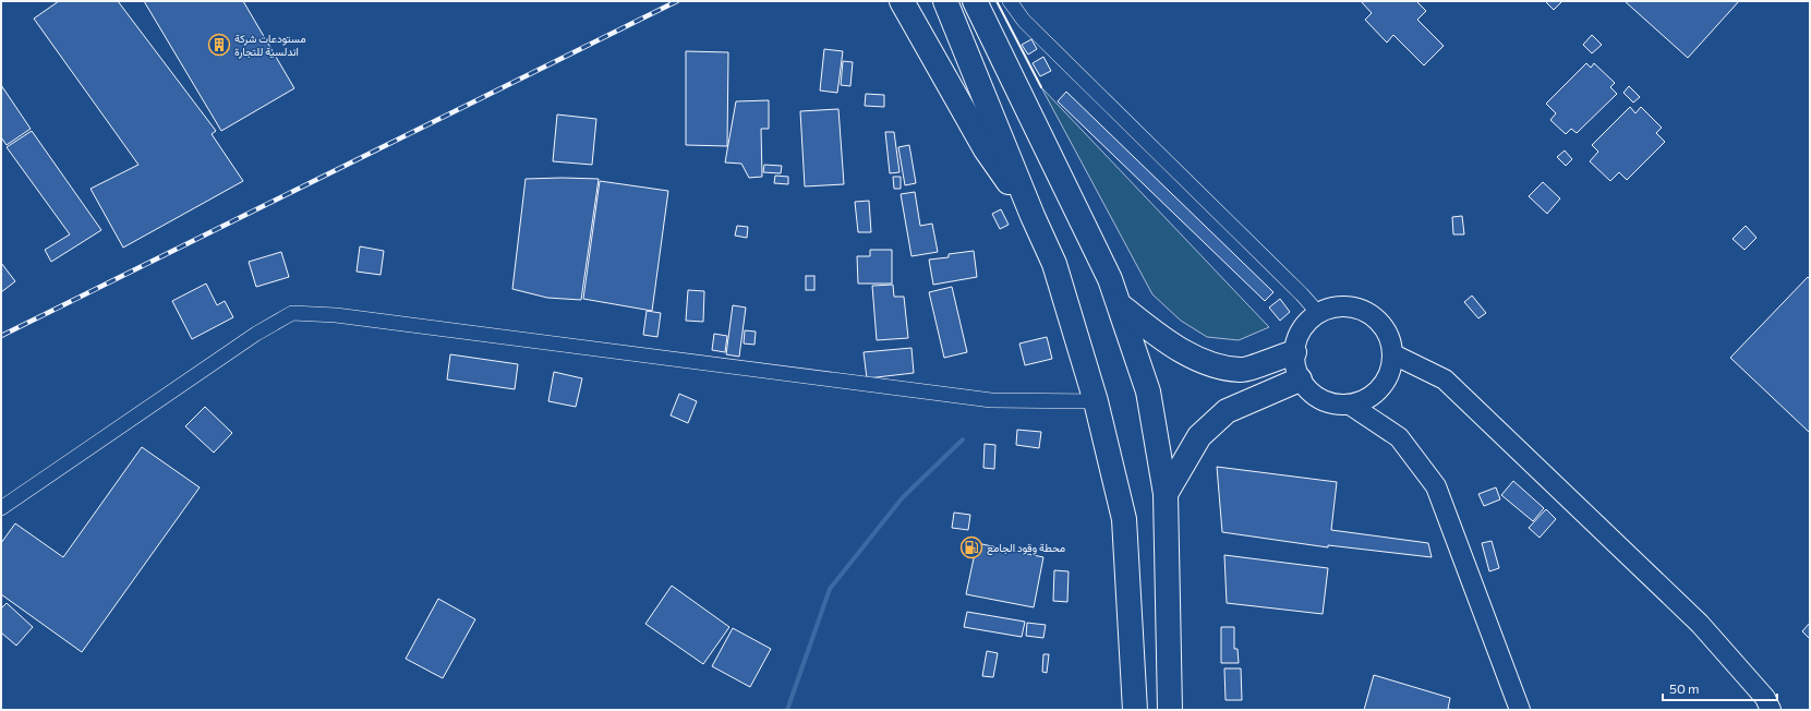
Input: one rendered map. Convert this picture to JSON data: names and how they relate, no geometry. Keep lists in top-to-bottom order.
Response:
{
  "places": {
    "building": ["مستودعات شركة اندلسية للتجارة"],
    "fuel station": ["محطة وقود الجامع"]
  },
  "scale_bar": "50 m"
}
